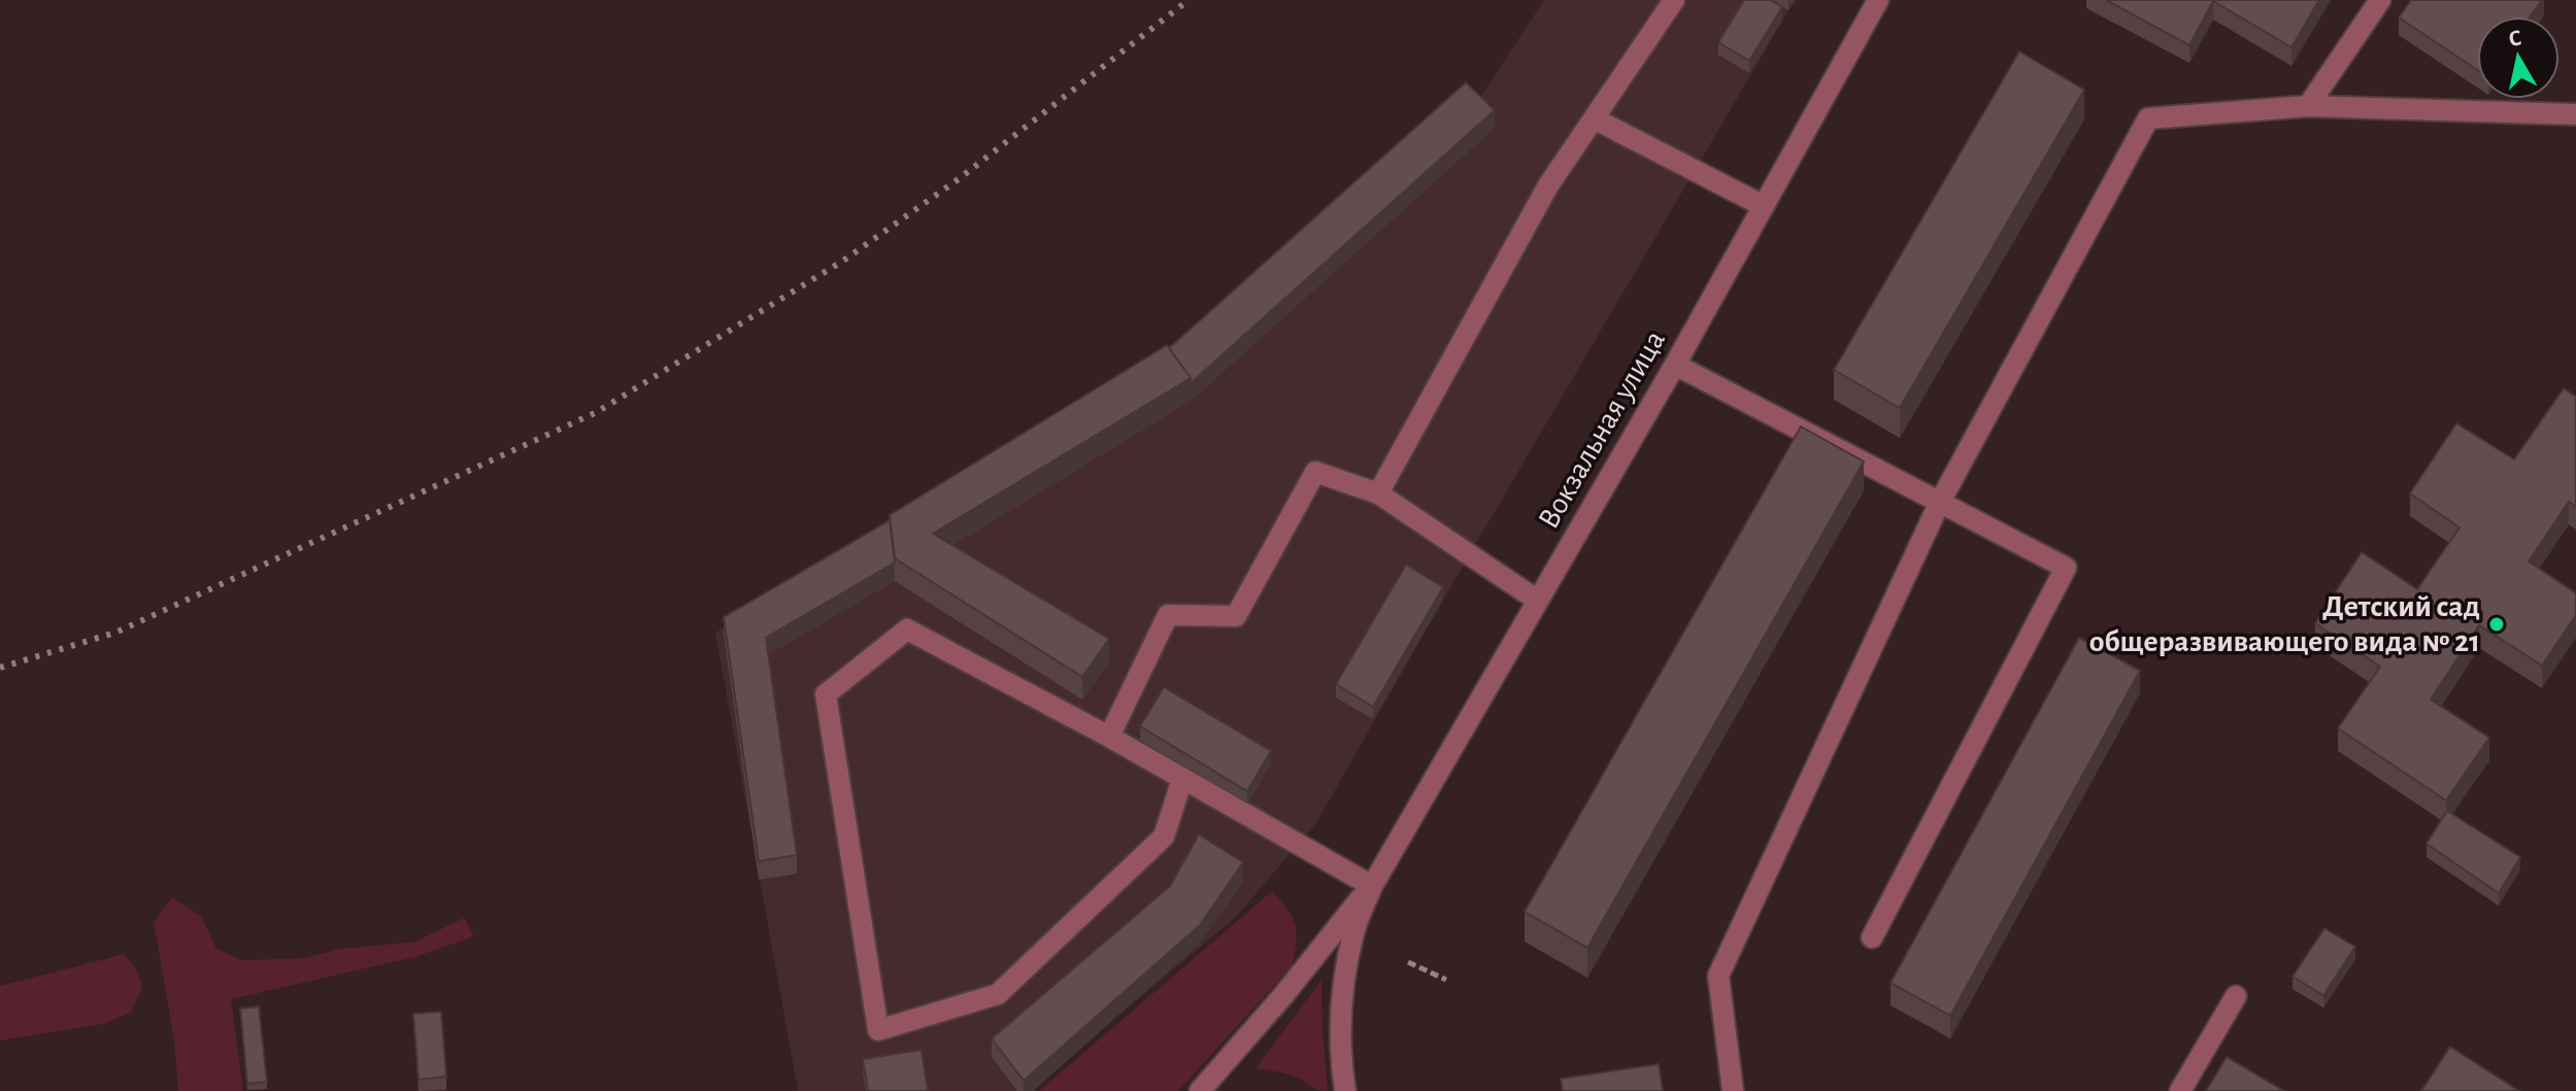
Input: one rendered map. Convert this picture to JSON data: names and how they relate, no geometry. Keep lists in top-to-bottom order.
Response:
{
  "streets": {
    "street": ["Вокзальная улица"]
  },
  "places": ["Детский сад общеразвивающего вида № 21"],
  "north": "top"
}
